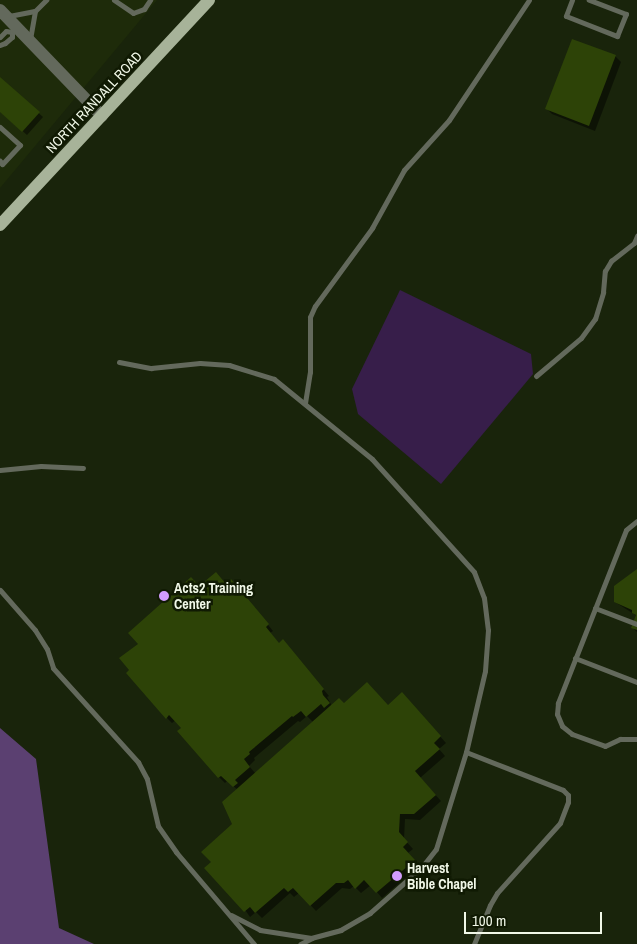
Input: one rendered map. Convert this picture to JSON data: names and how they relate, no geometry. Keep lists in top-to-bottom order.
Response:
{
  "streets": {
    "main road": ["NORTH RANDALL ROAD"]
  },
  "places": ["Acts2 Training Center", "Harvest Bible Chapel"],
  "scale_bar": "100 m"
}
